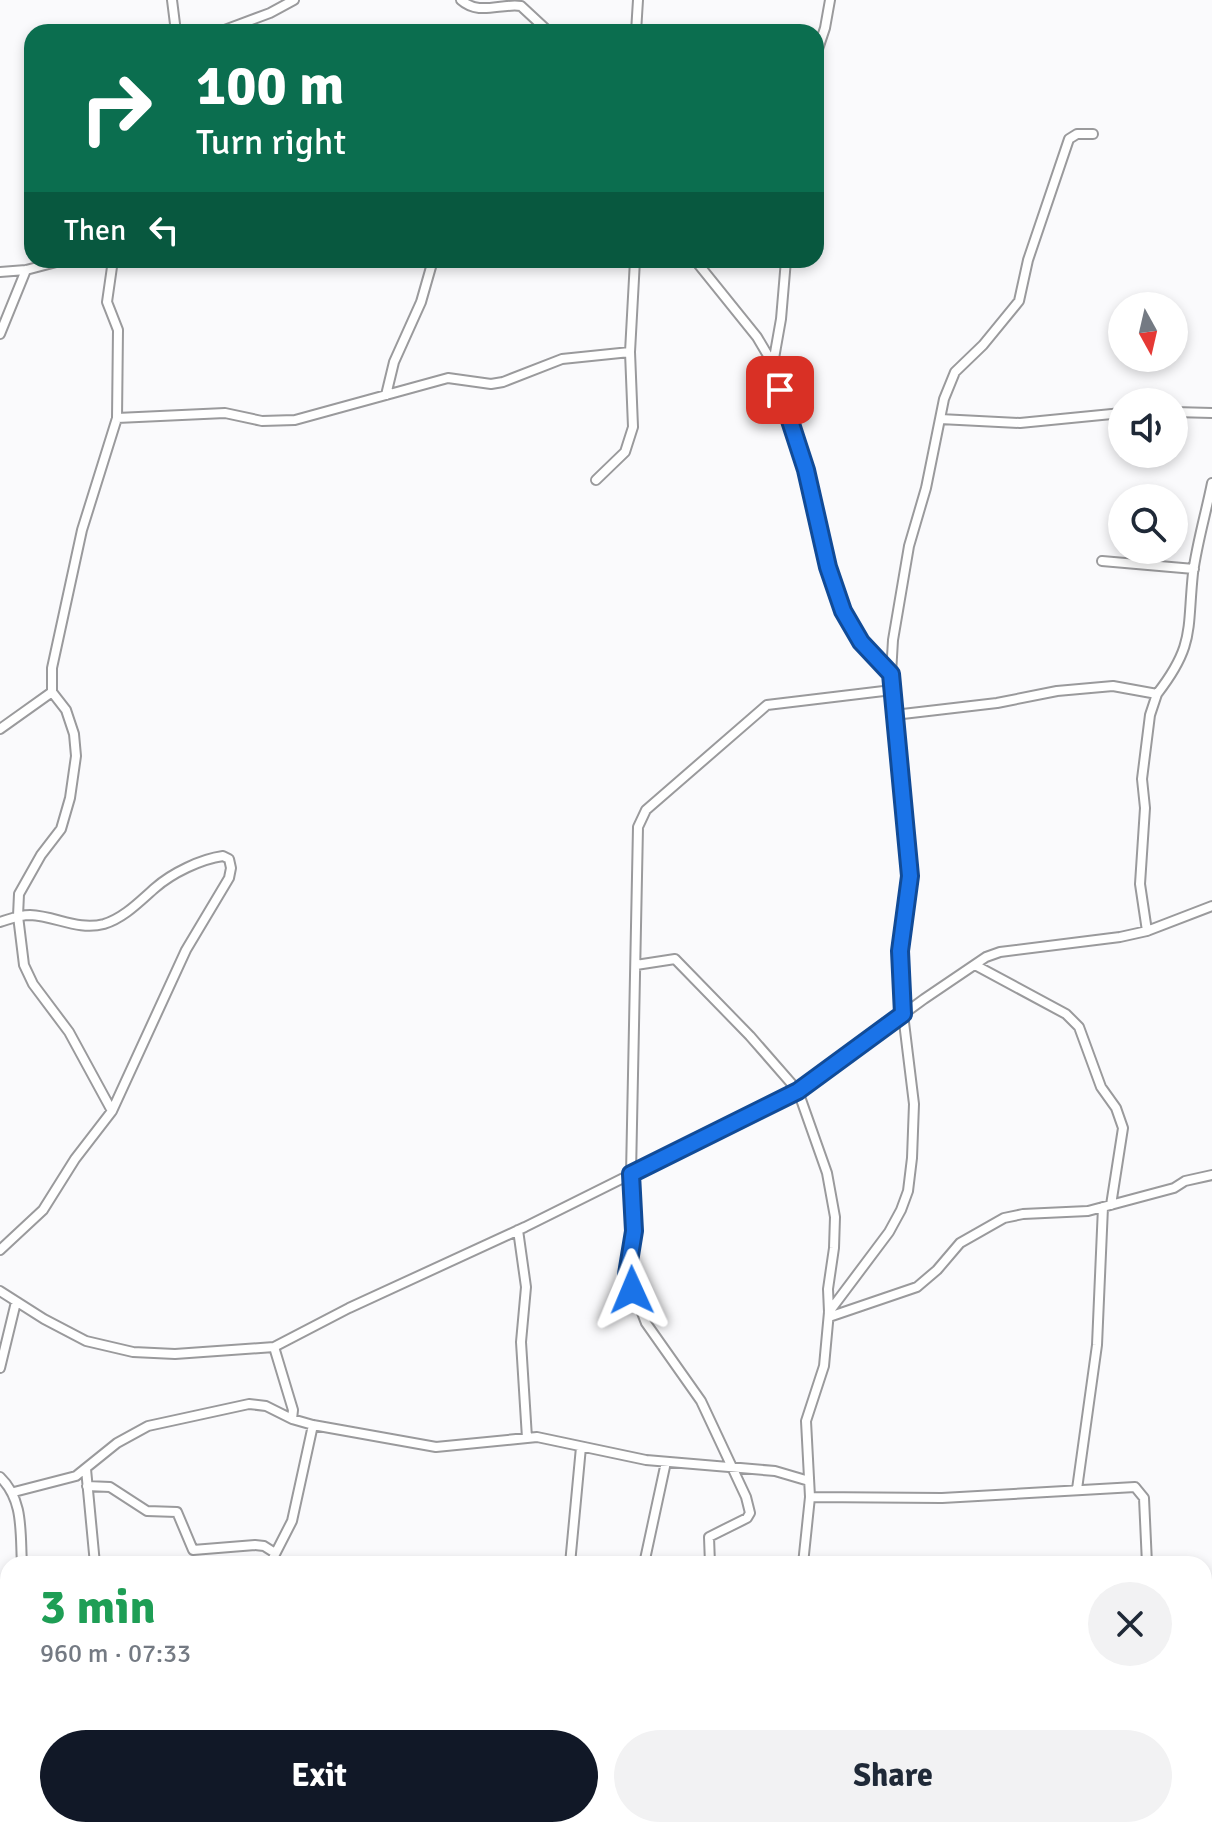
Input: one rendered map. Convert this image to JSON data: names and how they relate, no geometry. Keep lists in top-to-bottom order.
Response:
{
  "north": "bottom",
  "page": {
    "turn": ["100 m", "Turn right"],
    "then": "Then",
    "heading": ["3 min", "960 m · 07:33"],
    "buttons": ["Exit", "Share"]
  }
}
